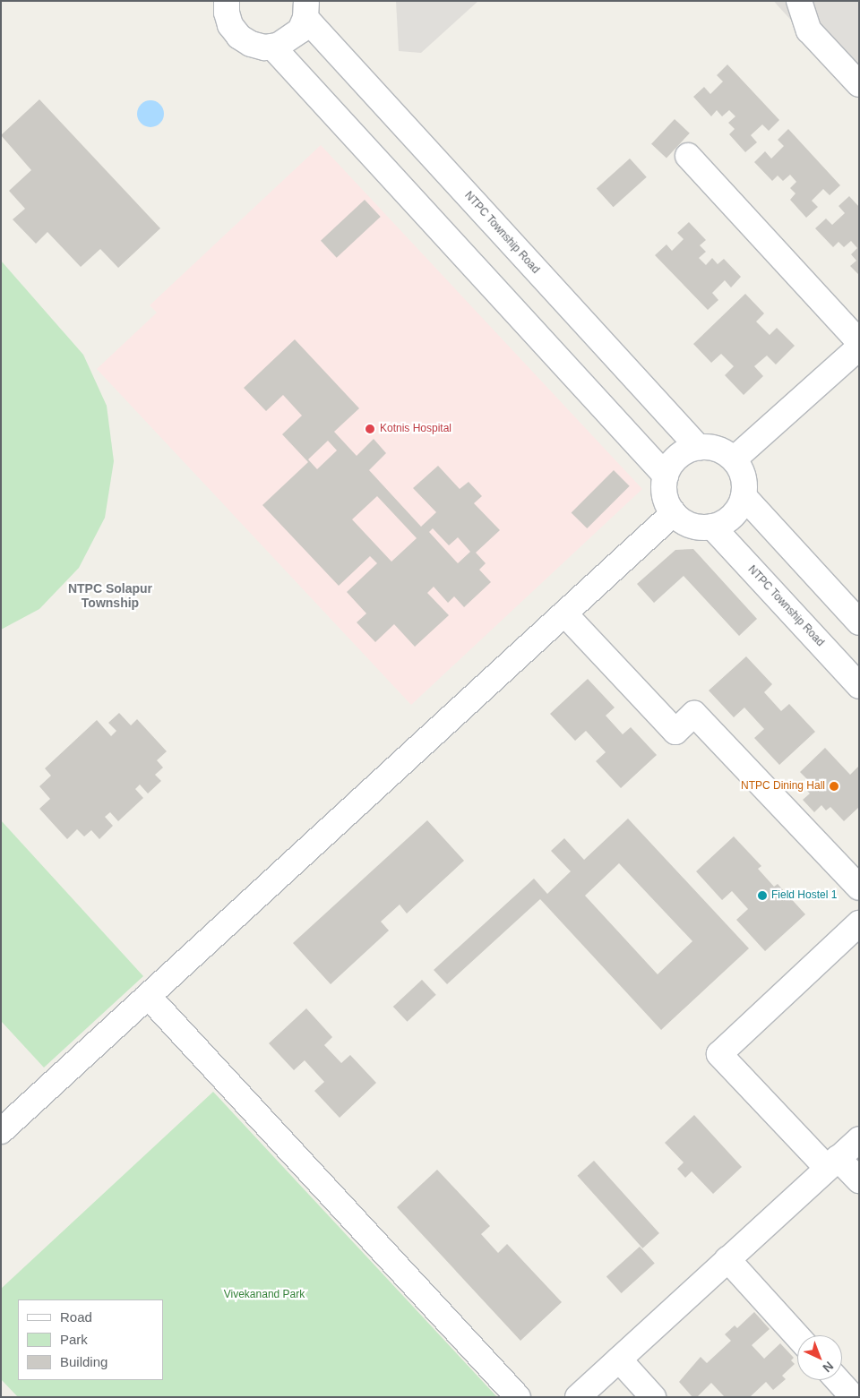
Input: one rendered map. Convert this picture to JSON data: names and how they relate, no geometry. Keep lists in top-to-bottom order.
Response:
{
  "streets": {
    "street": ["NTPC Township Road"]
  },
  "districts": ["NTPC Solapur Township"],
  "parks": ["Vivekanand Park"],
  "places": ["Kotnis Hospital", "NTPC Dining Hall", "Field Hostel 1"],
  "legend": ["Road", "Park", "Building"],
  "north": "bottom right"
}
